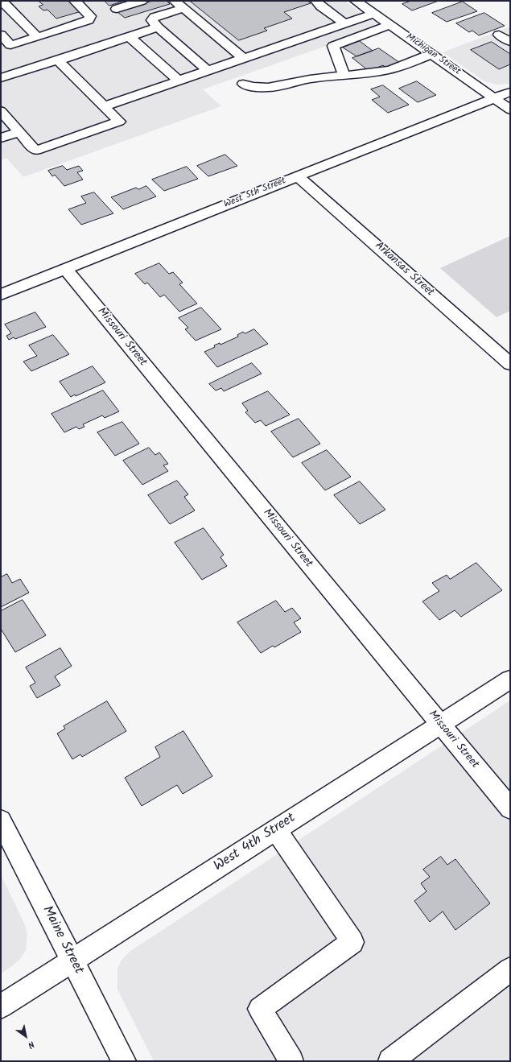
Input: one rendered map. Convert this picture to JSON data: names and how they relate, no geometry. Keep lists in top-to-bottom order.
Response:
{
  "streets": {
    "street": [
      "Michigan Street",
      "West 5th Street",
      "Arkansas Street",
      "Missouri Street",
      "West 4th Street",
      "Maine Street"
    ]
  },
  "crossings": [
    ["Michigan Street", "West 5th Street"],
    ["West 5th Street", "Arkansas Street"],
    ["West 5th Street", "Missouri Street"],
    ["Missouri Street", "West 4th Street"],
    ["West 4th Street", "Maine Street"]
  ],
  "north": "bottom right"
}
